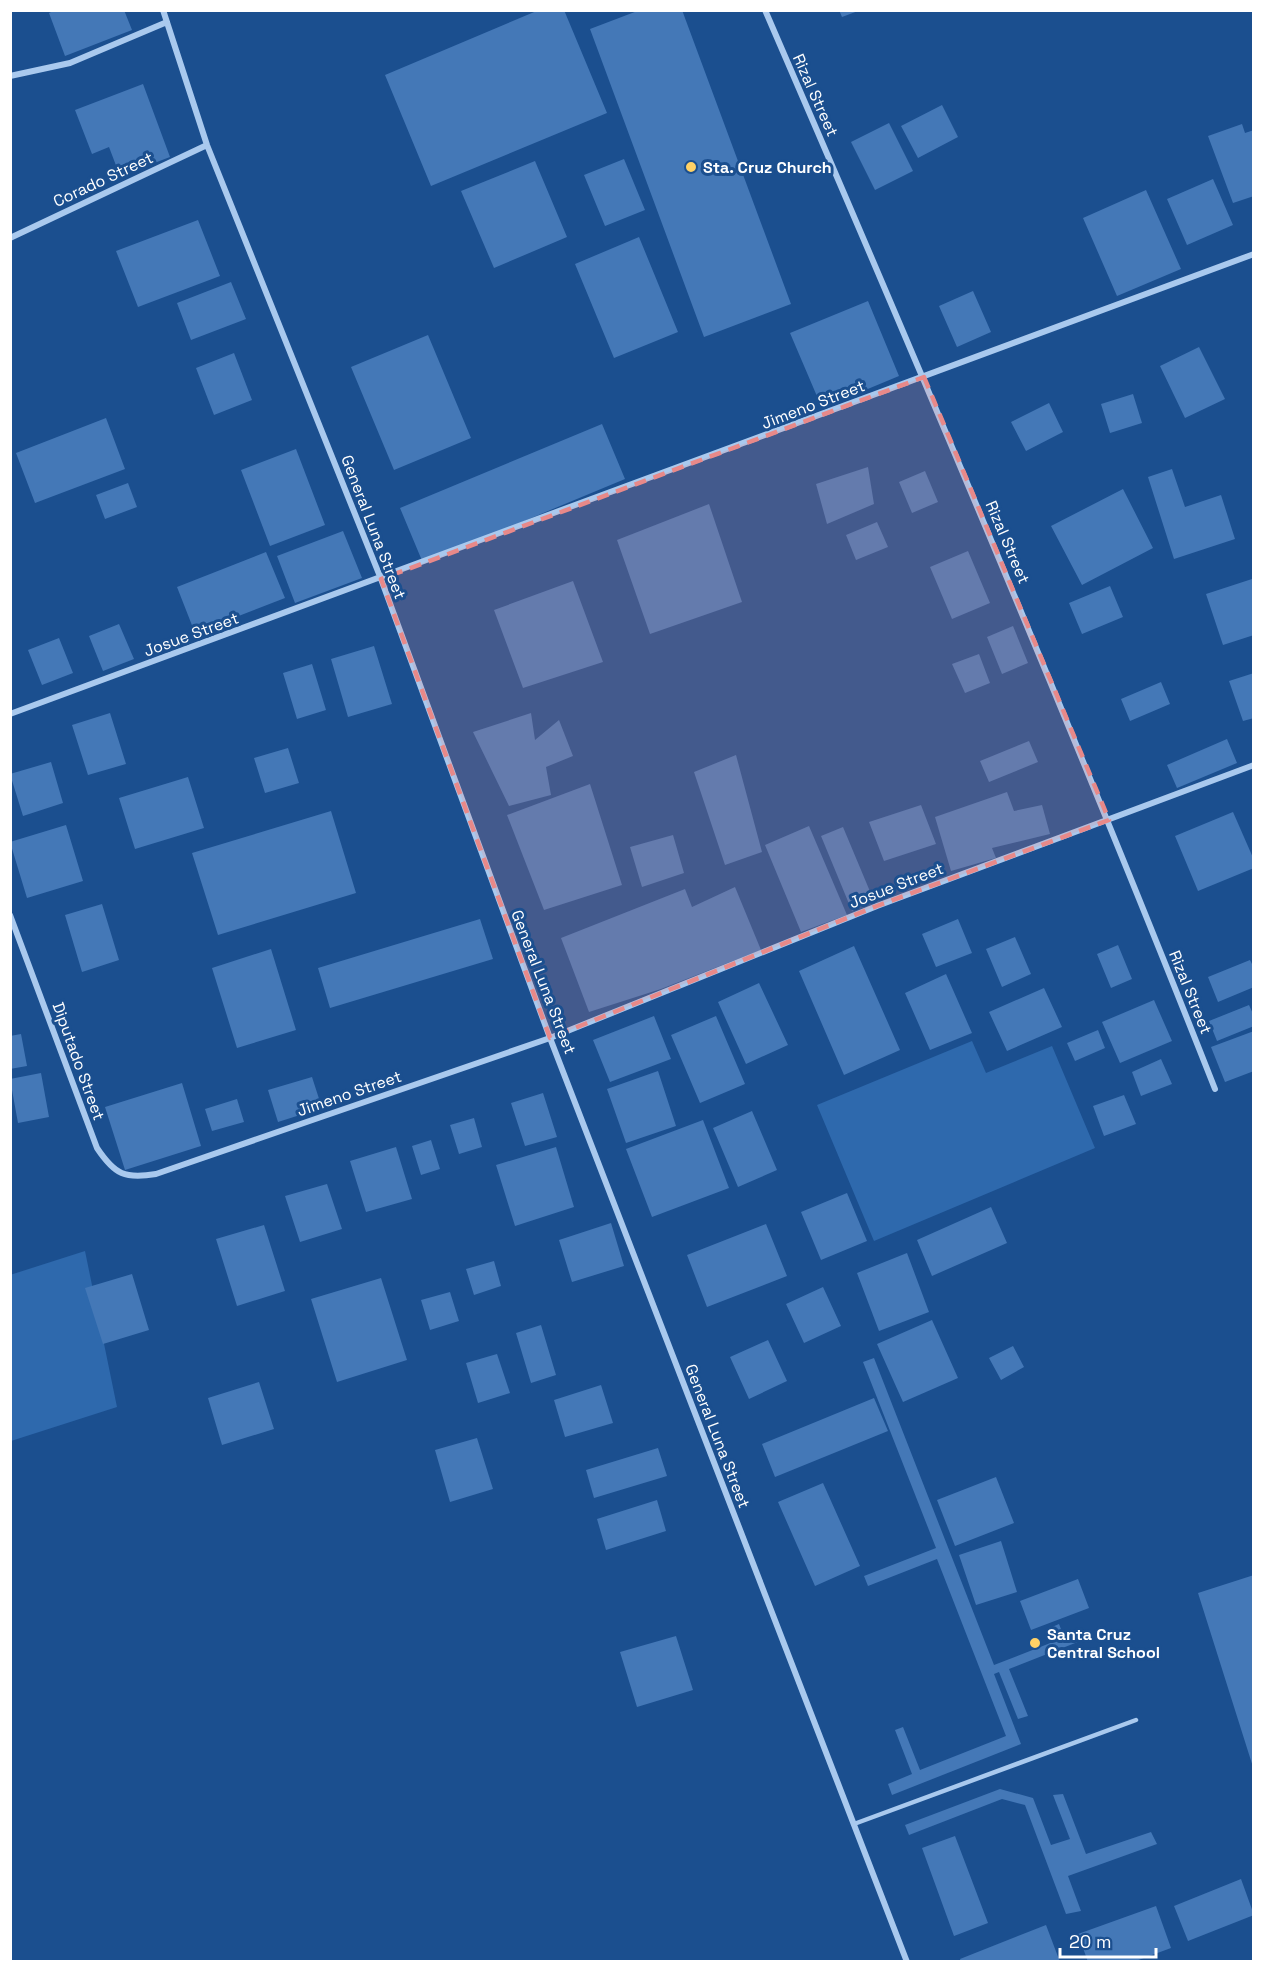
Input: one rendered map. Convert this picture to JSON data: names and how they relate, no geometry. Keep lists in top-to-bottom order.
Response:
{
  "streets": {
    "street": [
      "Rizal Street",
      "Corado Street",
      "Jimeno Street",
      "General Luna Street",
      "Josue Street",
      "Diputado Street"
    ]
  },
  "crossings": [
    ["Rizal Street", "Jimeno Street"],
    ["Rizal Street", "Josue Street"],
    ["Corado Street", "General Luna Street"],
    ["Jimeno Street", "General Luna Street"],
    ["Jimeno Street", "Josue Street"],
    ["Jimeno Street", "Diputado Street"],
    ["General Luna Street", "Josue Street"]
  ],
  "places": ["Sta. Cruz Church", "Santa Cruz Central School"],
  "scale_bar": "20 m"
}
